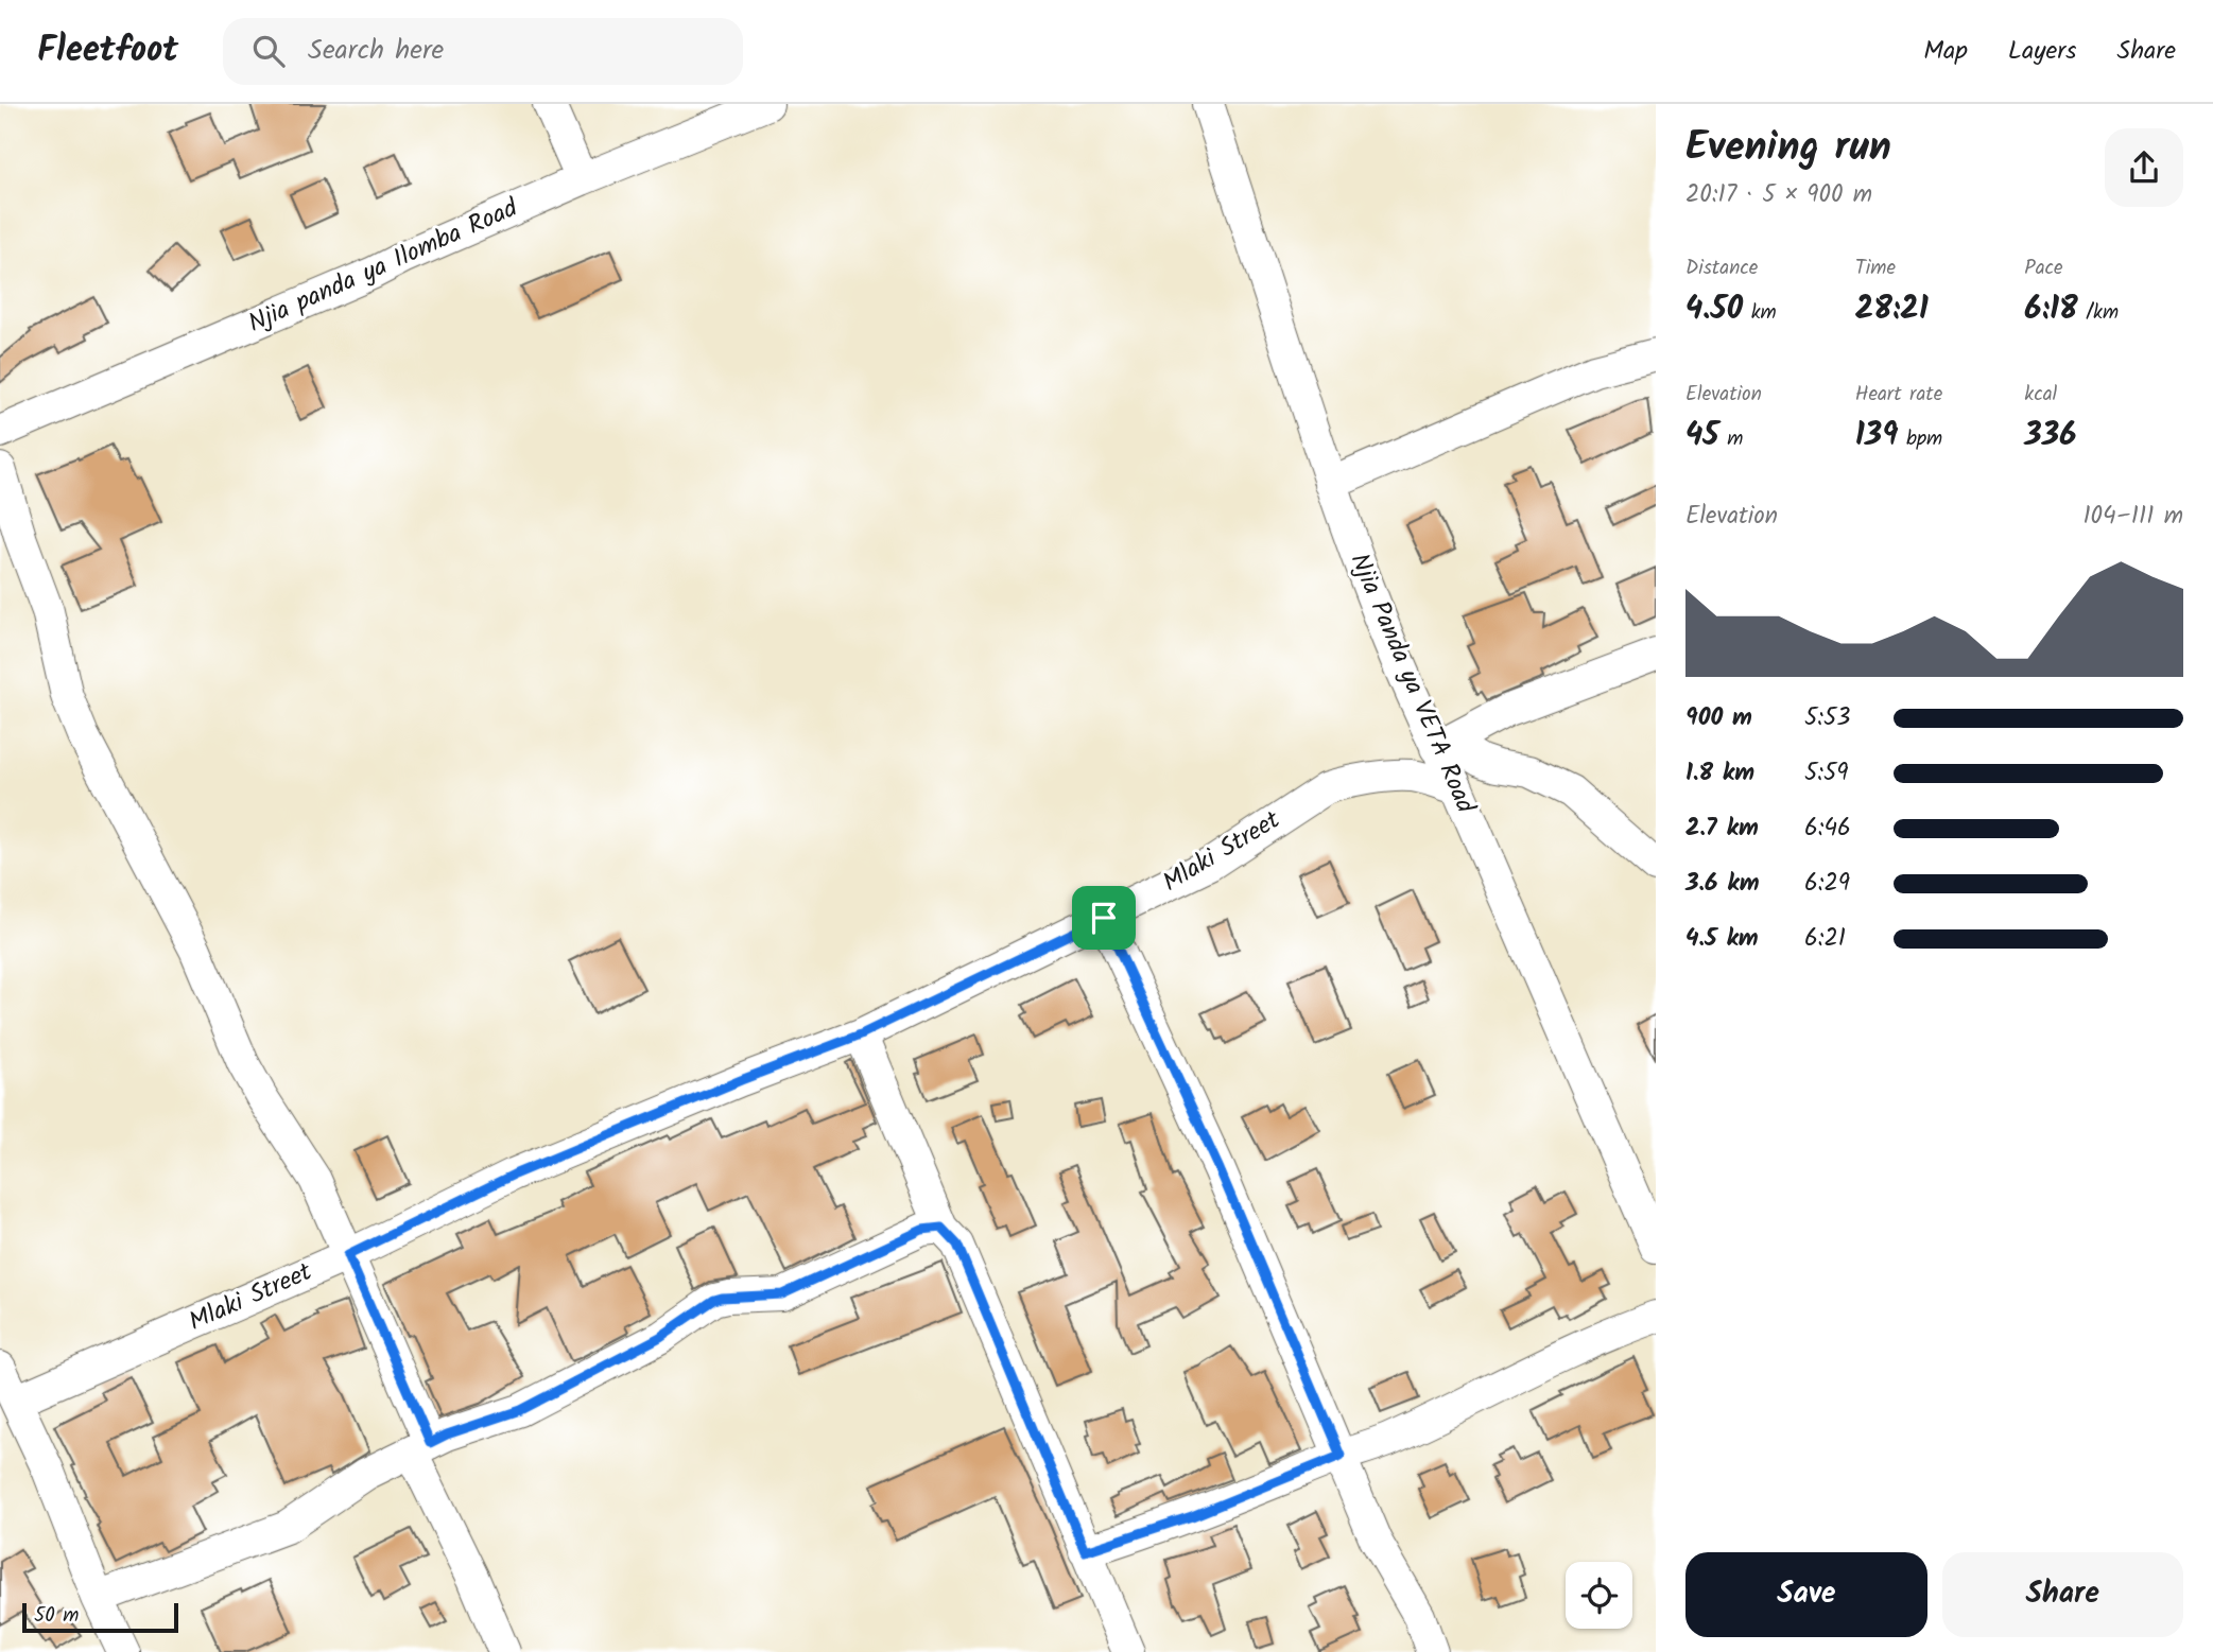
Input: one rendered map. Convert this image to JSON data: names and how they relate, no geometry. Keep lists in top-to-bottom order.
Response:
{
  "streets": {
    "street": ["Njia panda ya Ilomba Road", "Njia Panda ya VETA Road", "Mlaki Street"]
  },
  "crossings": [
    ["Njia Panda ya VETA Road", "Mlaki Street"]
  ],
  "scale_bar": "50 m",
  "page": {
    "header": "Fleetfoot",
    "search": "Search here",
    "nav": ["Map", "Layers", "Share"],
    "heading": ["Evening run", "20:17 · 5 × 900 m"],
    "stats": [
      ["Distance", "4.50 km"],
      ["Time", "28:21"],
      ["Pace", "6:18 /km"],
      ["Elevation", "45 m"],
      ["Heart rate", "139 bpm"],
      ["kcal", "336"]
    ],
    "chart": ["Elevation", "104–111 m"],
    "list": [
      {
        "name": "900 m",
        "note": "5:53"
      },
      {
        "name": "1.8 km",
        "note": "5:59"
      },
      {
        "name": "2.7 km",
        "note": "6:46"
      },
      {
        "name": "3.6 km",
        "note": "6:29"
      },
      {
        "name": "4.5 km",
        "note": "6:21"
      }
    ],
    "buttons": ["Save", "Share"],
    "scale": "50 m"
  }
}
